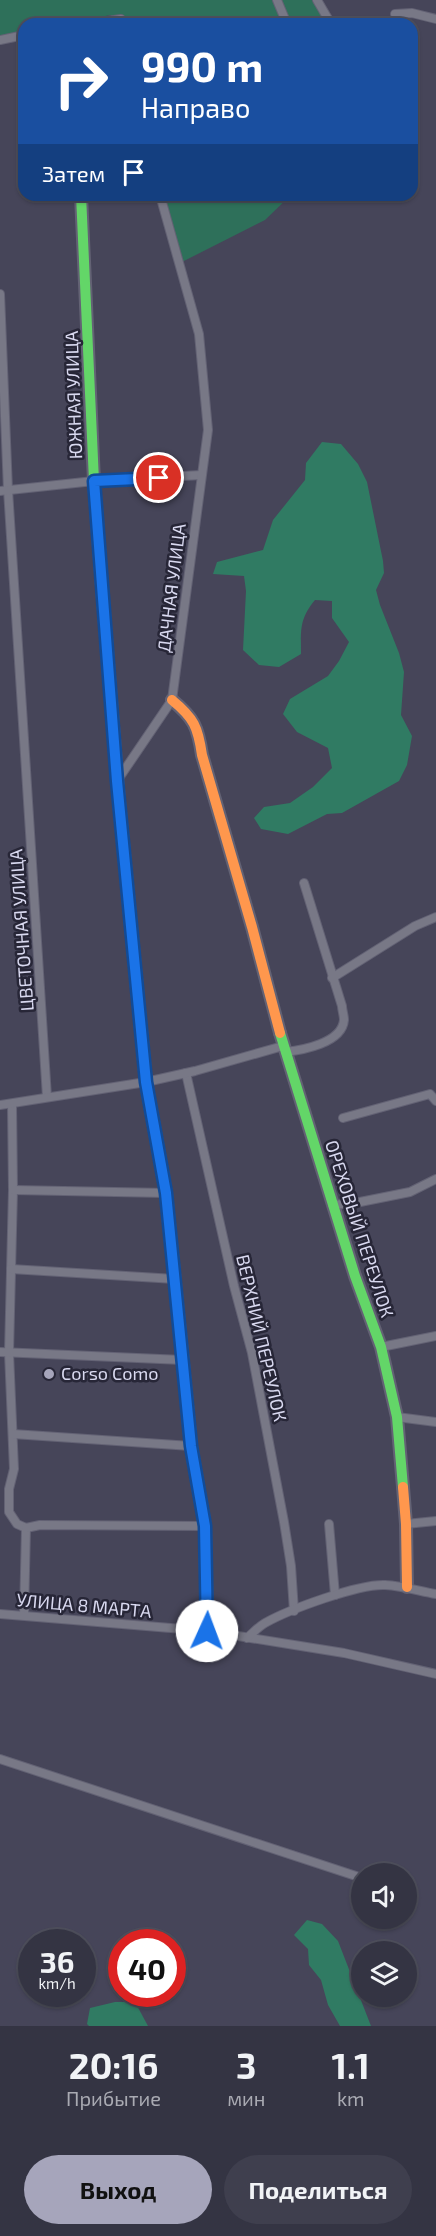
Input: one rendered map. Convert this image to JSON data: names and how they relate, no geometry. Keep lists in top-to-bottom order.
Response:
{
  "streets": {
    "street": [
      "ЮЖНАЯ УЛИЦА",
      "ДАЧНАЯ УЛИЦА",
      "ЦВЕТОЧНАЯ УЛИЦА",
      "ОРЕХОВЫЙ ПЕРЕУЛОК",
      "ВЕРХНИЙ ПЕРЕУЛОК",
      "УЛИЦА 8 МАРТА"
    ]
  },
  "crossings": [
    ["ЮЖНАЯ УЛИЦА", "УЛИЦА 8 МАРТА"],
    ["ДАЧНАЯ УЛИЦА", "ОРЕХОВЫЙ ПЕРЕУЛОК"]
  ],
  "places": ["Corso Como"],
  "page": {
    "turn": ["990 m", "Направо"],
    "then": "Затем",
    "speed": "36 km/h",
    "limit": "40",
    "eta": [
      "20:16",
      "Прибытие",
      "3",
      "мин",
      "1.1",
      "km"
    ],
    "buttons": ["Выход", "Поделиться"]
  }
}
